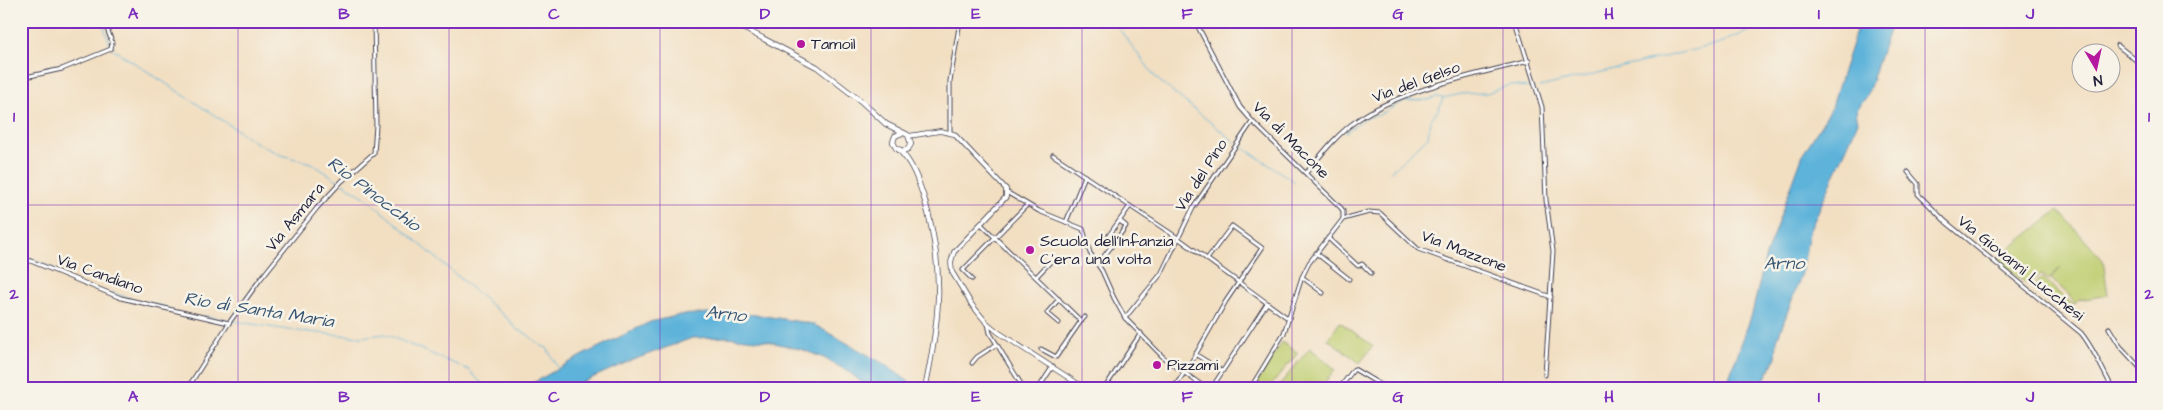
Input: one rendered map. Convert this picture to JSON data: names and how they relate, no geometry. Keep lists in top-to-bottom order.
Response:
{
  "streets": {
    "street": [
      "Via del Gelso",
      "Via di Macone",
      "Via del Pino",
      "Via Asmara",
      "Via Mazzone",
      "Via Giovanni Lucchesi",
      "Via Candiano"
    ]
  },
  "crossings": [
    ["Via del Gelso", "Via di Macone"],
    ["Via di Macone", "Via del Pino"],
    ["Via di Macone", "Via Mazzone"],
    ["Via Asmara", "Via Candiano"]
  ],
  "water": ["Rio Pinocchio", "Arno", "Rio di Santa Maria"],
  "places": ["Tamoil", "Scuola dell'Infanzia C'era una volta", "Pizzami"],
  "north": "bottom",
  "grid": {
    "columns": [
      "A",
      "B",
      "C",
      "D",
      "E",
      "F",
      "G",
      "H",
      "I",
      "J"
    ],
    "rows": ["1", "2"]
  }
}
